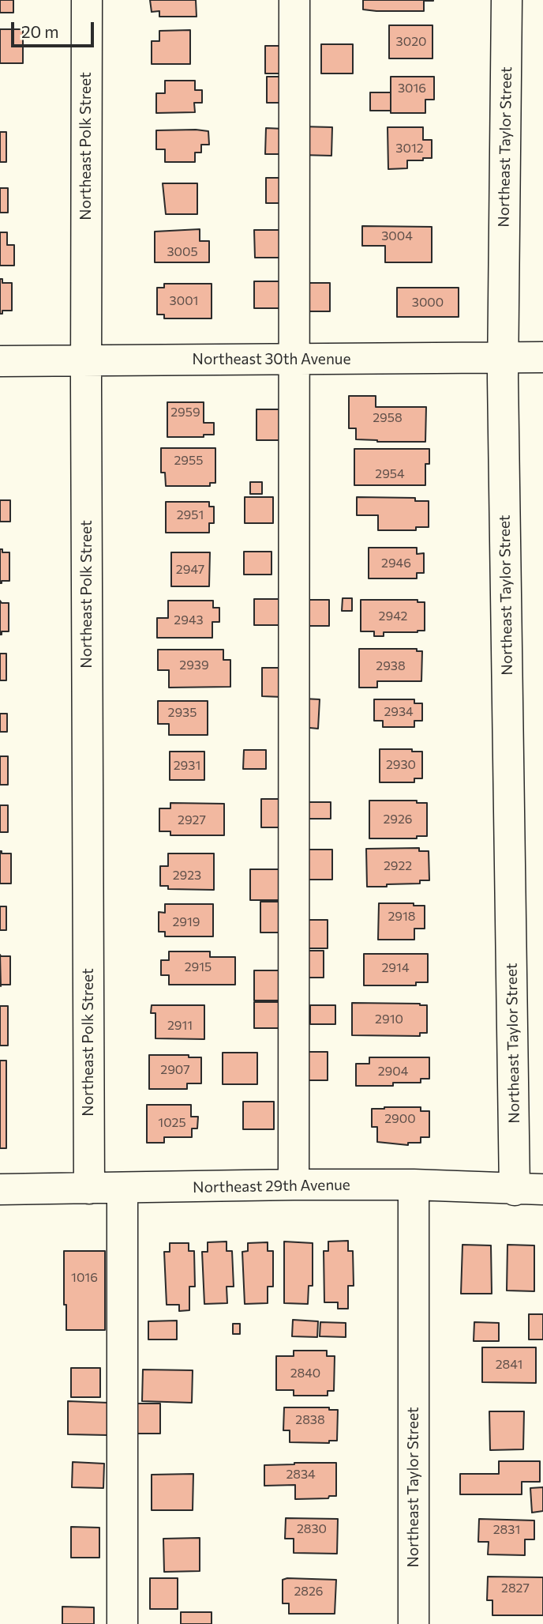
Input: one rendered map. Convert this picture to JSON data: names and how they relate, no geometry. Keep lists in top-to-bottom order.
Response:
{
  "streets": {
    "street": [
      "Northeast Polk Street",
      "Northeast Taylor Street",
      "Northeast 30th Avenue",
      "Northeast 29th Avenue"
    ]
  },
  "crossings": [
    ["Northeast Polk Street", "Northeast 30th Avenue"],
    ["Northeast Polk Street", "Northeast 29th Avenue"],
    ["Northeast Taylor Street", "Northeast 30th Avenue"],
    ["Northeast Taylor Street", "Northeast 29th Avenue"]
  ],
  "house_numbers": [
    "3020",
    "3016",
    "3012",
    "3004",
    "3005",
    "3001",
    "3000",
    "2959",
    "2958",
    "2955",
    "2954",
    "2951",
    "2946",
    "2947",
    "2942",
    "2943",
    "2939",
    "2938",
    "2934",
    "2935",
    "2930",
    "2931",
    "2926",
    "2927",
    "2922",
    "2923",
    "2918",
    "2919",
    "2915",
    "2914",
    "2910",
    "2911",
    "2907",
    "2904",
    "2900",
    "1025",
    "1016",
    "2841",
    "2840",
    "2838",
    "2834",
    "2830",
    "2831",
    "2827",
    "2826"
  ],
  "scale_bar": "20 m"
}
